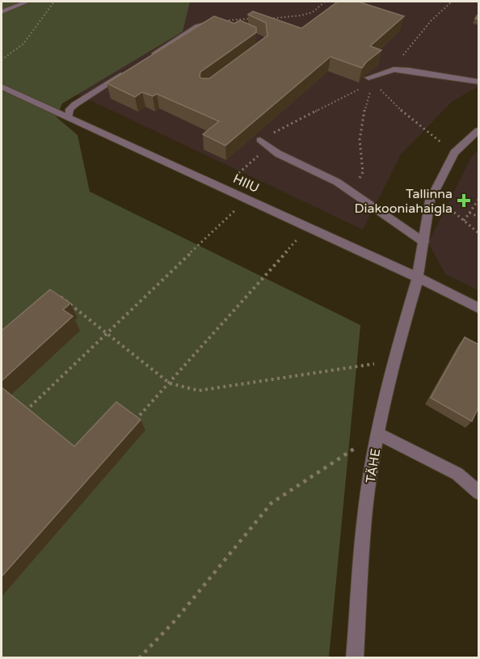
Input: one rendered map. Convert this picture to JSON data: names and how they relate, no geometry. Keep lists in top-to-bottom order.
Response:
{
  "streets": {
    "street": ["HIIU", "TÄHE"]
  },
  "crossings": [
    ["HIIU", "TÄHE"]
  ],
  "places": {
    "health": ["Tallinna Diakooniahaigla"]
  }
}
